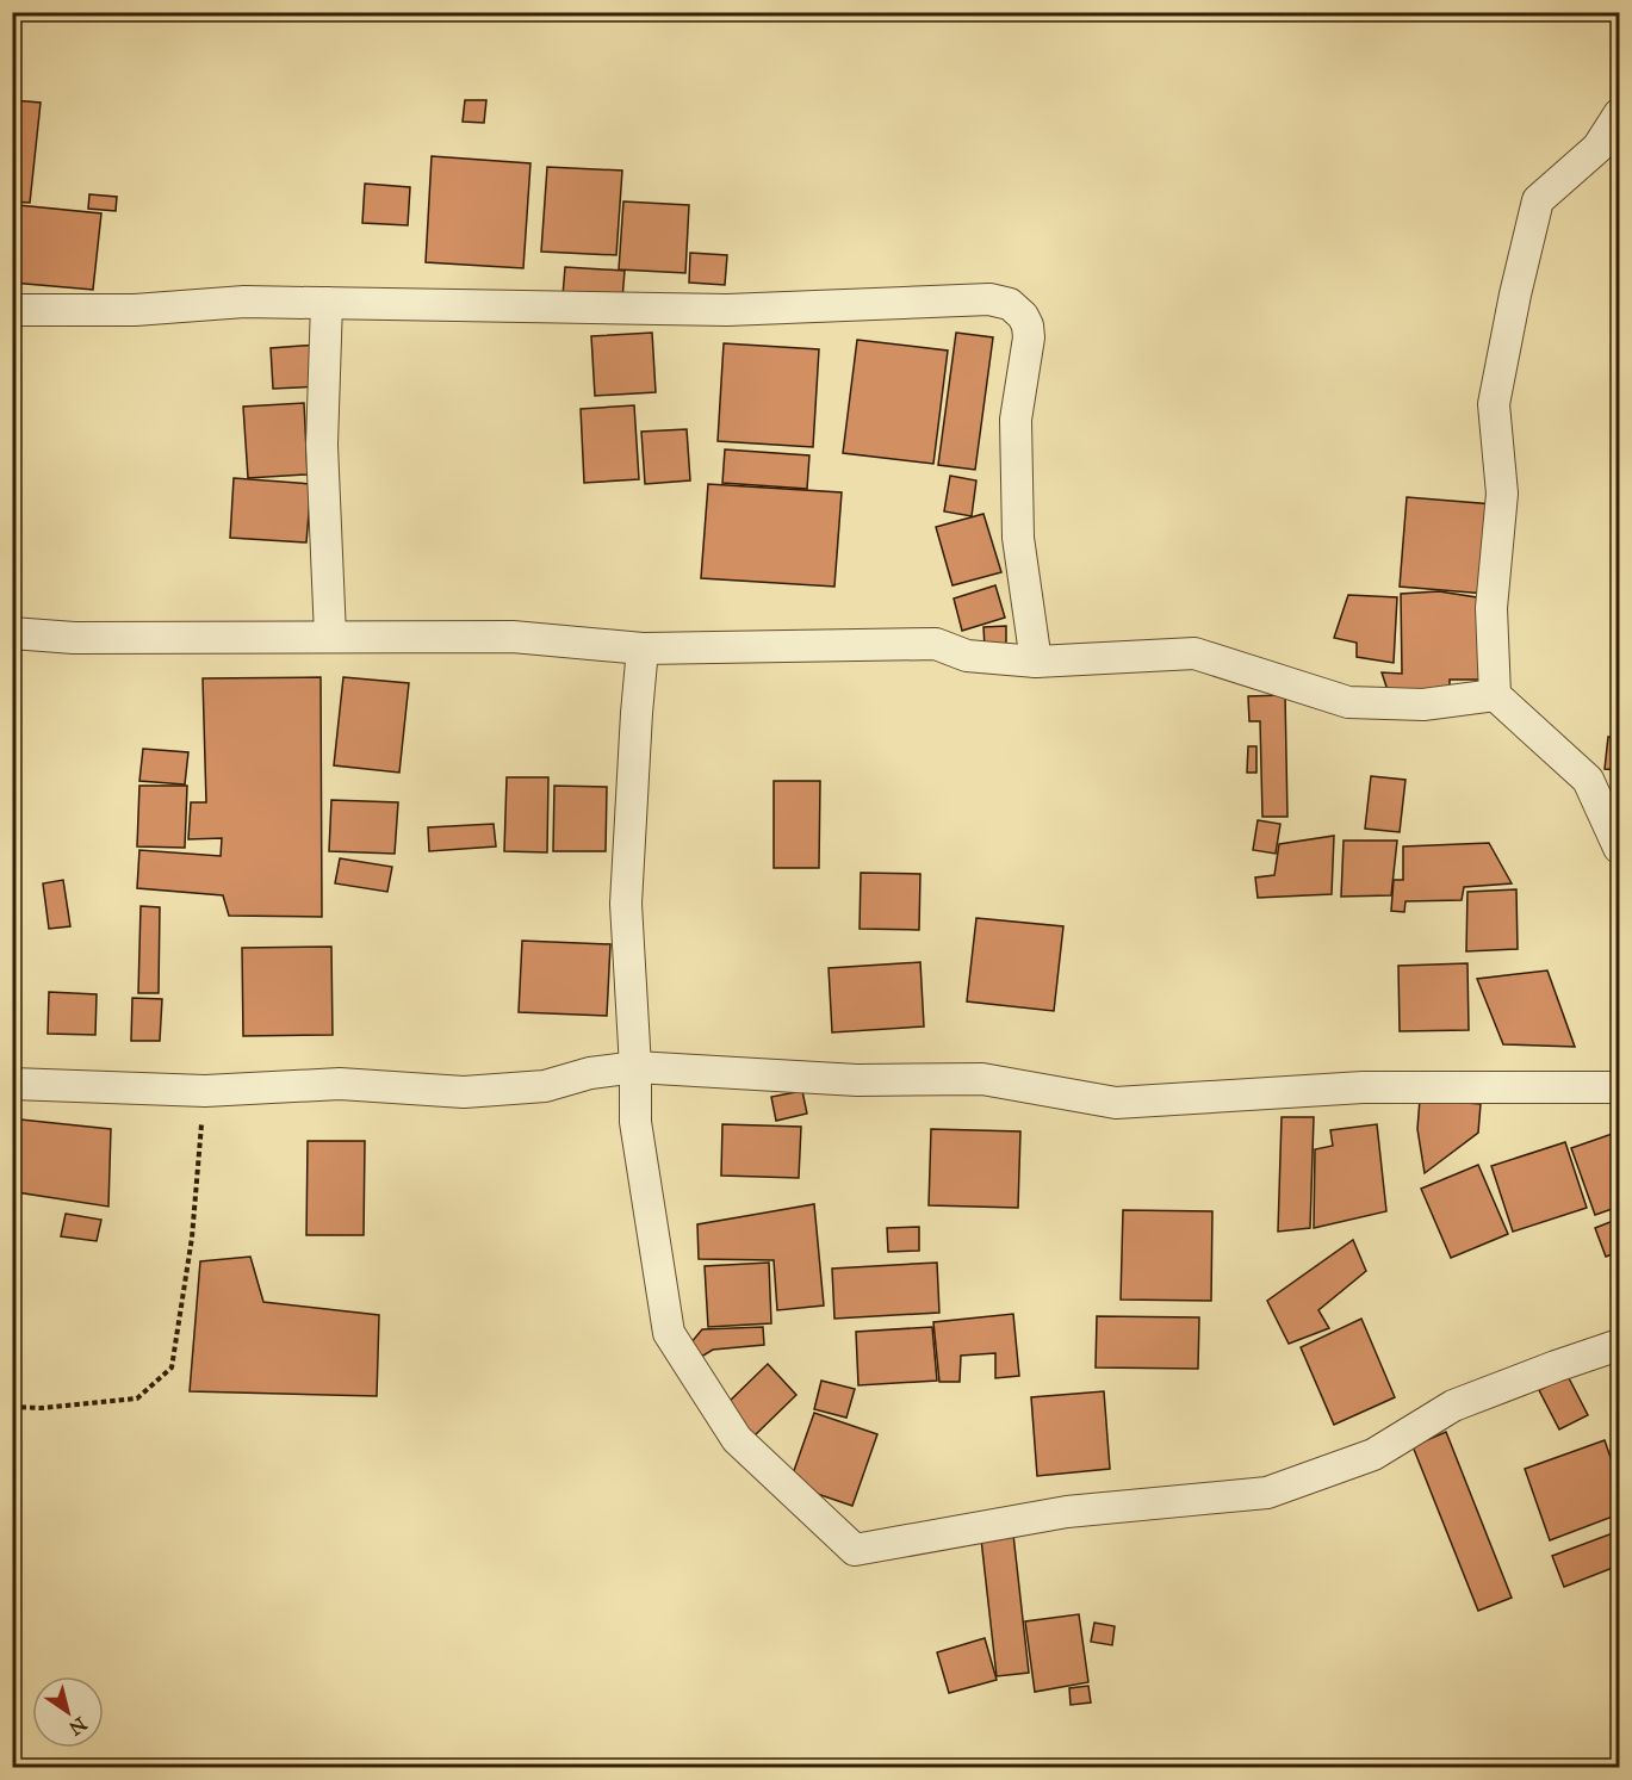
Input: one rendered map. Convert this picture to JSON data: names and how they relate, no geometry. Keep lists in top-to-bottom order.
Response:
{
  "north": "bottom right"
}
